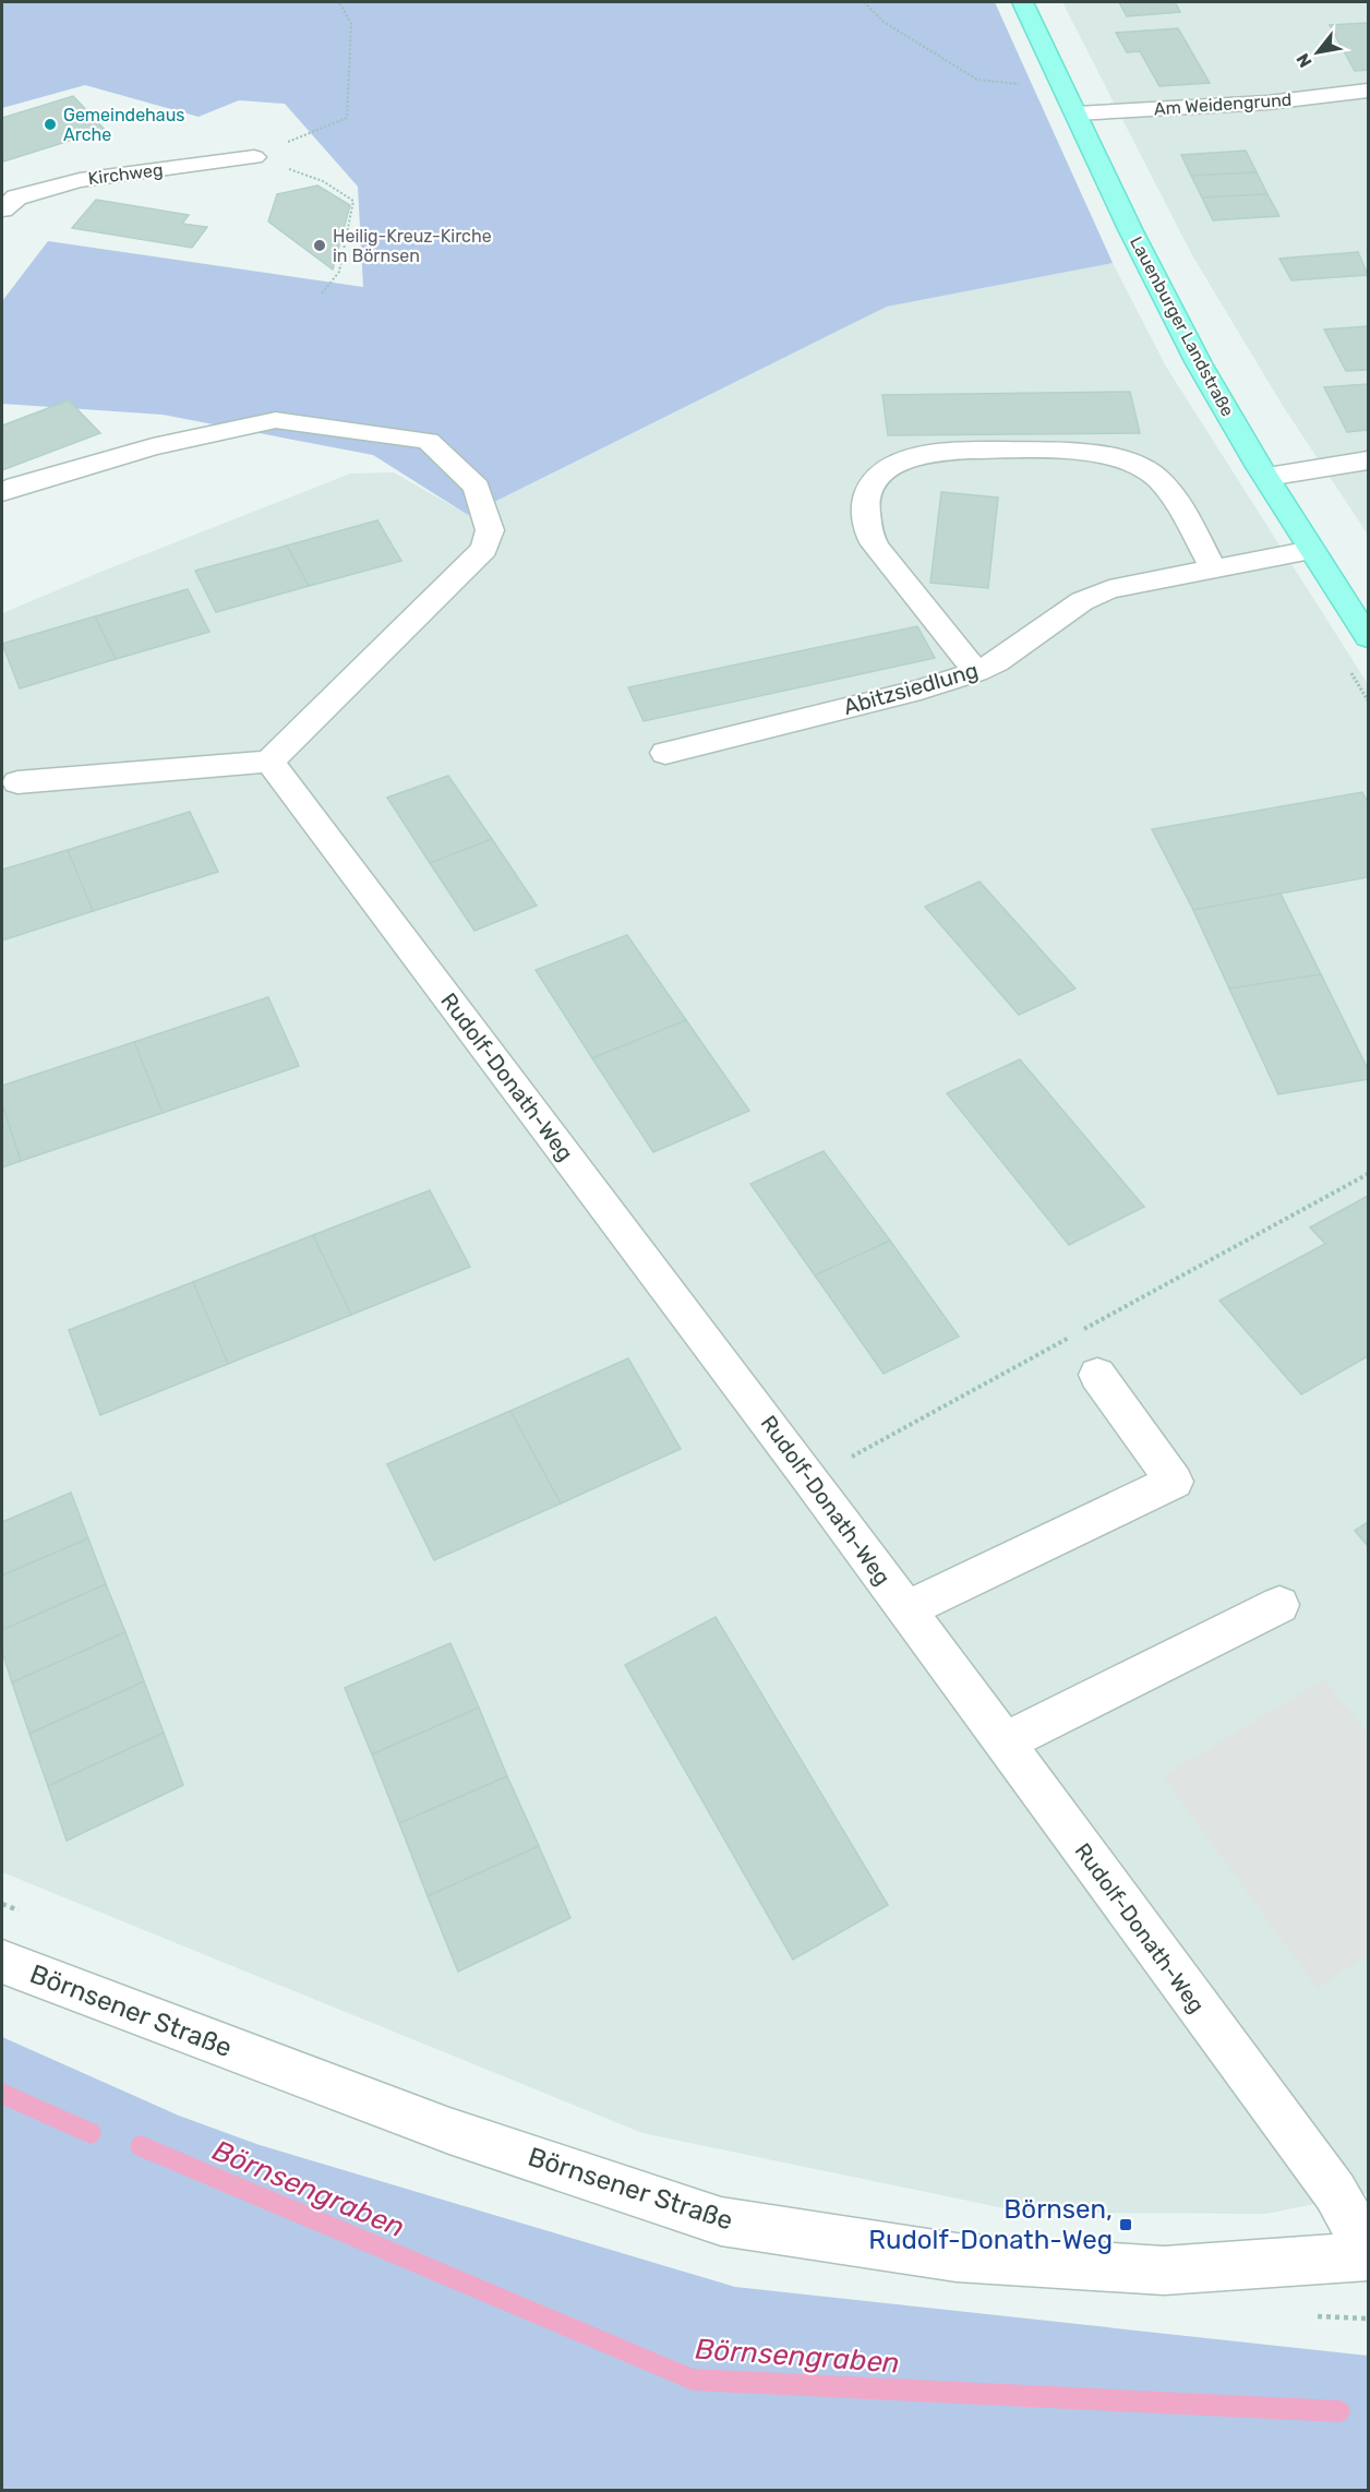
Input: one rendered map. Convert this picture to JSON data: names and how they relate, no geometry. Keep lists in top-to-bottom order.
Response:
{
  "streets": {
    "main road": ["Lauenburger Landstraße"],
    "street": [
      "Am Weidengrund",
      "Kirchweg",
      "Abitzsiedlung",
      "Rudolf-Donath-Weg",
      "Börnsener Straße"
    ]
  },
  "crossings": [
    ["Am Weidengrund", "Lauenburger Landstraße"],
    ["Lauenburger Landstraße", "Abitzsiedlung"]
  ],
  "water": ["Börnsengraben"],
  "places": {
    "other": ["Gemeindehaus Arche", "Heilig-Kreuz-Kirche in Börnsen"],
    "transit": ["Börnsen, Rudolf-Donath-Weg"]
  },
  "north": "bottom left"
}
